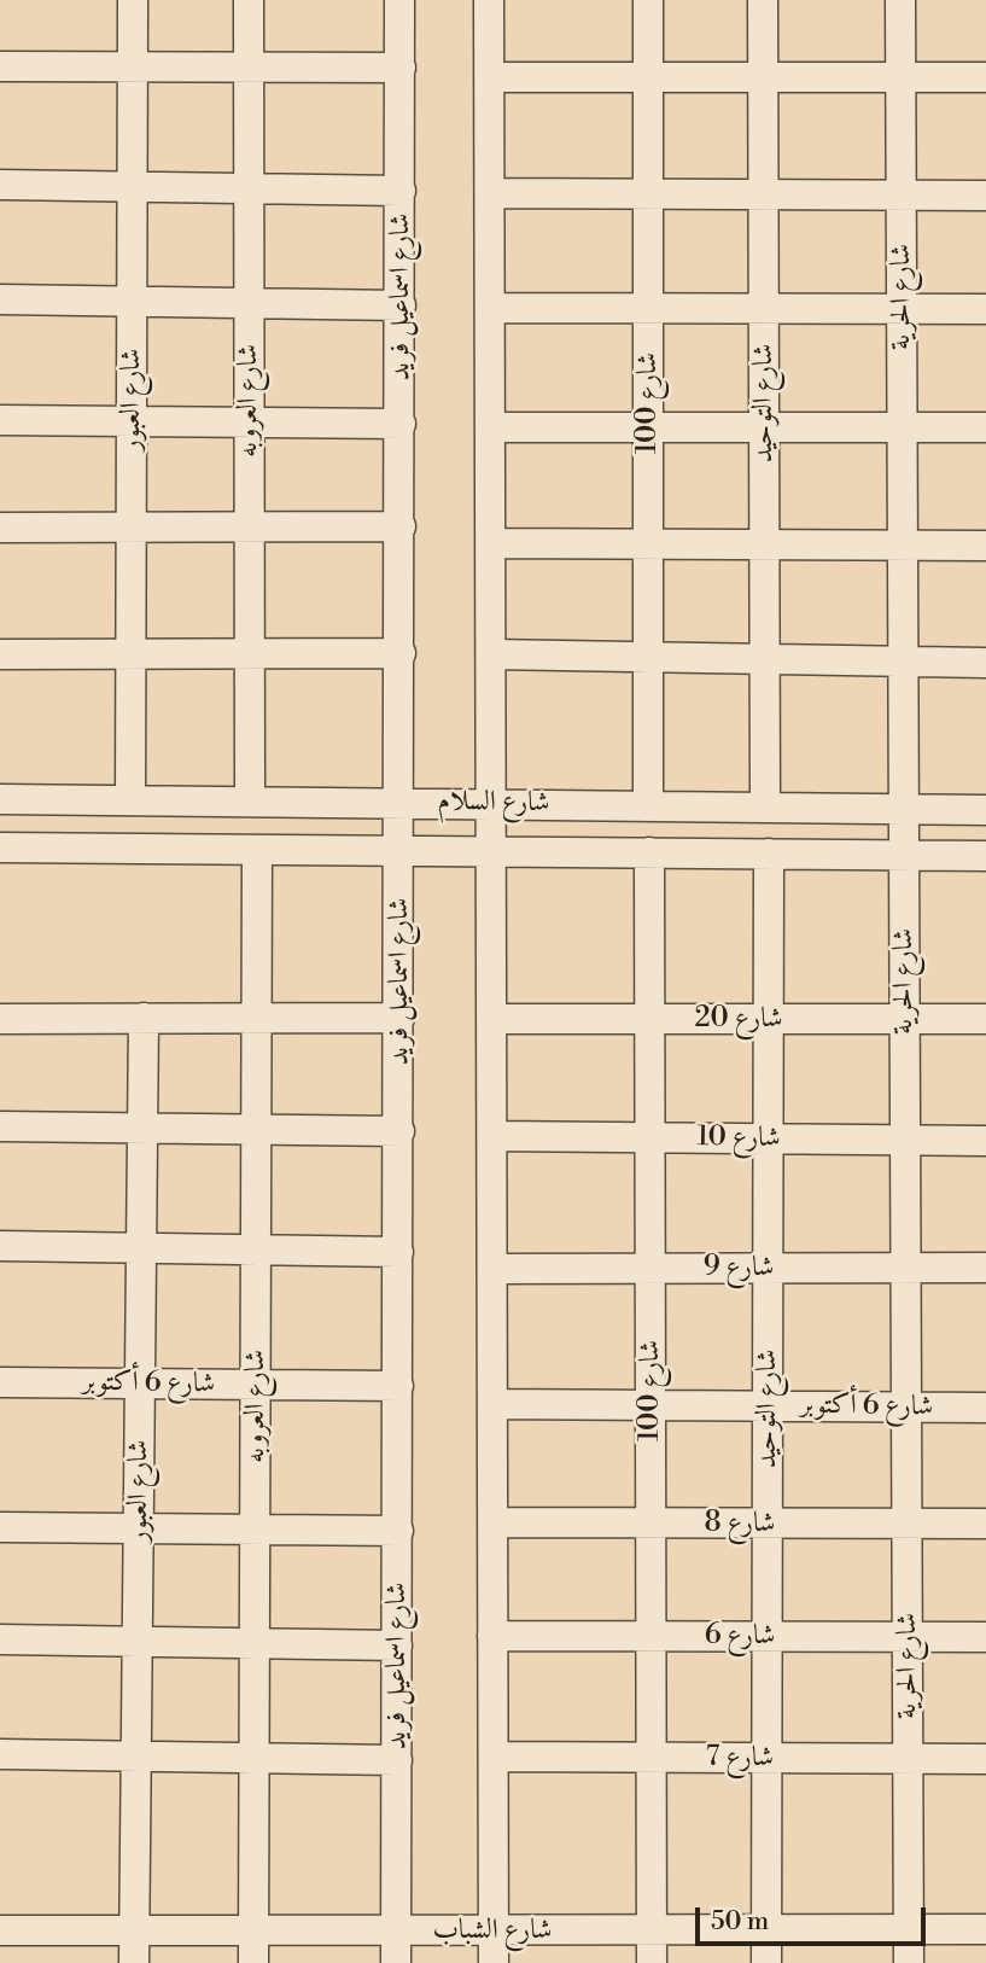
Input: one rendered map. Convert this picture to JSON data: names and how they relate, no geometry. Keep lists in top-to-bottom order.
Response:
{
  "streets": {
    "street": [
      "شارع اسماعيل فريد",
      "شارع الحرية",
      "شارع العبور",
      "شارع العروبه",
      "شارع 100",
      "شارع التوحيد",
      "شارع السلام",
      "شارع 20",
      "شارع 10",
      "شارع 9",
      "شارع 6 أكتوبر",
      "شارع 8",
      "شارع 6",
      "شارع 7",
      "شارع الشباب"
    ]
  },
  "crossings": [
    ["شارع اسماعيل فريد", "شارع السلام"],
    ["شارع اسماعيل فريد", "شارع 6 أكتوبر"],
    ["شارع اسماعيل فريد", "شارع الشباب"],
    ["شارع الحرية", "شارع السلام"],
    ["شارع الحرية", "شارع 20"],
    ["شارع الحرية", "شارع 10"],
    ["شارع الحرية", "شارع 9"],
    ["شارع الحرية", "شارع 6 أكتوبر"],
    ["شارع الحرية", "شارع 8"],
    ["شارع الحرية", "شارع 6"],
    ["شارع الحرية", "شارع 7"],
    ["شارع الحرية", "شارع الشباب"],
    ["شارع العبور", "شارع السلام"],
    ["شارع العبور", "شارع 6 أكتوبر"],
    ["شارع العبور", "شارع الشباب"],
    ["شارع العروبه", "شارع السلام"],
    ["شارع العروبه", "شارع 6 أكتوبر"],
    ["شارع العروبه", "شارع الشباب"],
    ["شارع 100", "شارع السلام"],
    ["شارع 100", "شارع 20"],
    ["شارع 100", "شارع 10"],
    ["شارع 100", "شارع 9"],
    ["شارع 100", "شارع 6 أكتوبر"],
    ["شارع 100", "شارع 8"],
    ["شارع 100", "شارع 6"],
    ["شارع 100", "شارع 7"],
    ["شارع 100", "شارع الشباب"],
    ["شارع التوحيد", "شارع السلام"],
    ["شارع التوحيد", "شارع 20"],
    ["شارع التوحيد", "شارع 10"],
    ["شارع التوحيد", "شارع 9"],
    ["شارع التوحيد", "شارع 6 أكتوبر"],
    ["شارع التوحيد", "شارع 8"],
    ["شارع التوحيد", "شارع 6"],
    ["شارع التوحيد", "شارع 7"],
    ["شارع التوحيد", "شارع الشباب"]
  ],
  "scale_bar": "50 m"
}
